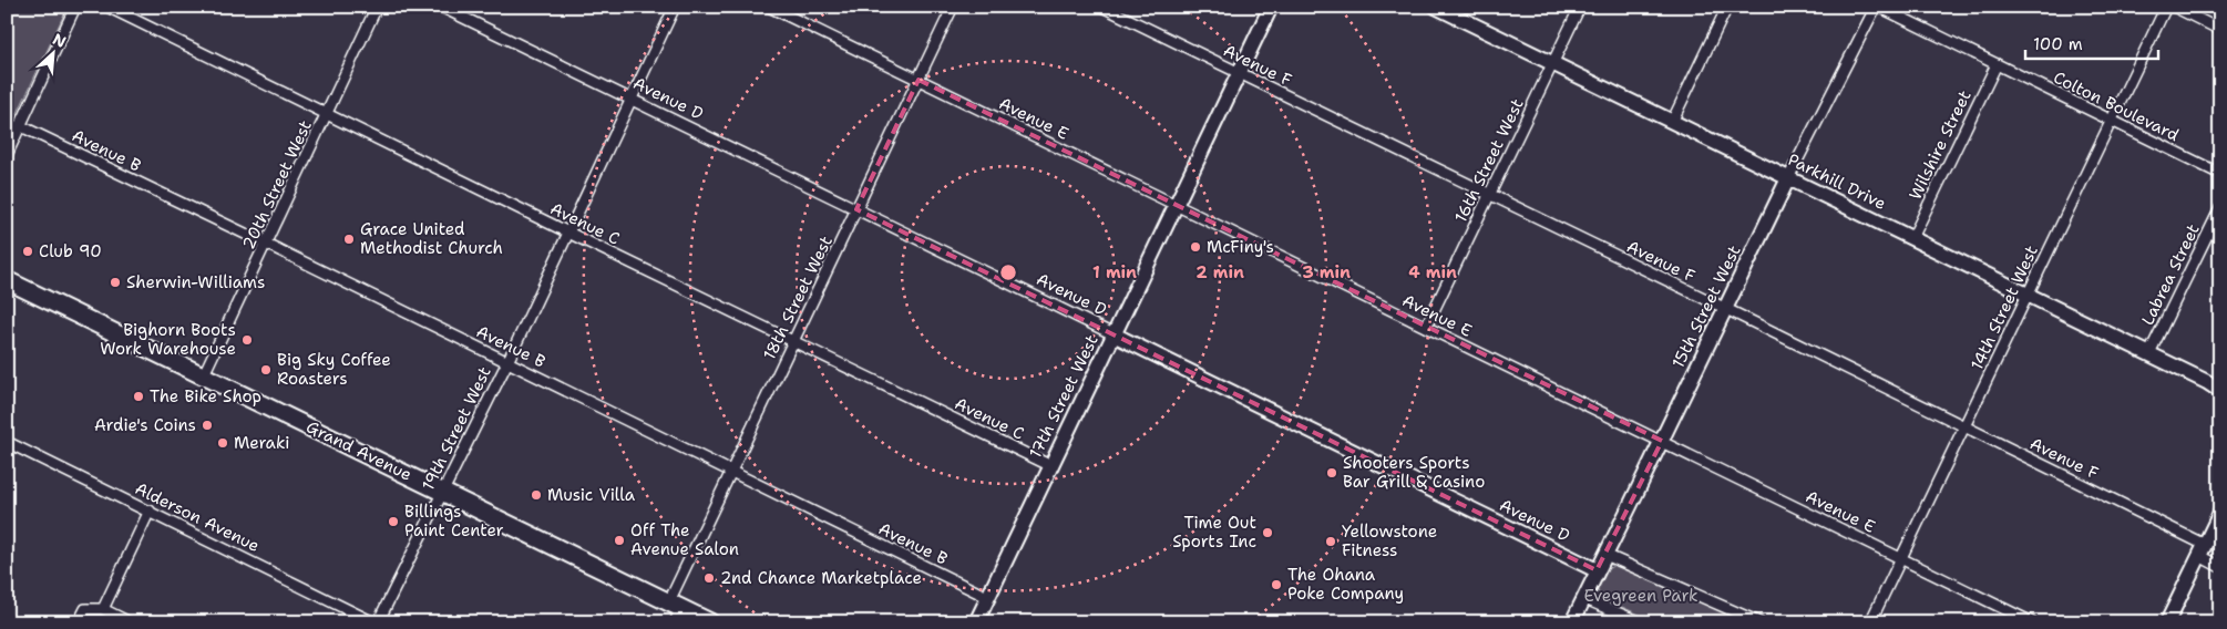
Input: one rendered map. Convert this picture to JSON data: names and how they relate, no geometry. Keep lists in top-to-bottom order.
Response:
{
  "streets": {
    "main road": ["Grand Avenue"],
    "street": [
      "Avenue F",
      "Avenue D",
      "Colton Boulevard",
      "Avenue E",
      "Wilshire Street",
      "Avenue B",
      "16th Street West",
      "Parkhill Drive",
      "20th Street West",
      "Avenue C",
      "Labrea Street",
      "18th Street West",
      "15th Street West",
      "14th Street West",
      "17th Street West",
      "19th Street West",
      "Alderson Avenue"
    ]
  },
  "crossings": [
    ["Avenue F", "16th Street West"],
    ["Avenue F", "15th Street West"],
    ["Avenue F", "14th Street West"],
    ["Avenue F", "17th Street West"],
    ["Avenue D", "18th Street West"],
    ["Avenue D", "15th Street West"],
    ["Avenue D", "17th Street West"],
    ["Avenue D", "19th Street West"],
    ["Colton Boulevard", "Wilshire Street"],
    ["Colton Boulevard", "15th Street West"],
    ["Colton Boulevard", "14th Street West"],
    ["Avenue E", "16th Street West"],
    ["Avenue E", "18th Street West"],
    ["Avenue E", "15th Street West"],
    ["Avenue E", "14th Street West"],
    ["Avenue E", "17th Street West"],
    ["Wilshire Street", "Parkhill Drive"],
    ["Avenue B", "20th Street West"],
    ["Avenue B", "18th Street West"],
    ["Avenue B", "17th Street West"],
    ["Avenue B", "19th Street West"],
    ["16th Street West", "Parkhill Drive"],
    ["Parkhill Drive", "Labrea Street"],
    ["Parkhill Drive", "15th Street West"],
    ["Parkhill Drive", "14th Street West"],
    ["20th Street West", "Avenue C"],
    ["20th Street West", "Grand Avenue"],
    ["Avenue C", "18th Street West"],
    ["Avenue C", "17th Street West"],
    ["Avenue C", "19th Street West"],
    ["18th Street West", "Grand Avenue"],
    ["19th Street West", "Grand Avenue"]
  ],
  "parks": ["Evegreen Park"],
  "places": [
    "Grace United Methodist Church",
    "McFiny's",
    "Club 90",
    "Sherwin-Williams",
    "Bighorn Boots Work Warehouse",
    "Big Sky Coffee Roasters",
    "The Bike Shop",
    "Ardie's Coins",
    "Meraki",
    "Shooters Sports Bar Grill & Casino",
    "Music Villa",
    "Billings Paint Center",
    "Time Out Sports Inc",
    "Off The Avenue Salon",
    "Yellowstone Fitness",
    "2nd Chance Marketplace",
    "The Ohana Poke Company"
  ],
  "scale_bar": "100 m",
  "north": "top right",
  "rings": [
    "1 min",
    "2 min",
    "3 min",
    "4 min"
  ]
}
